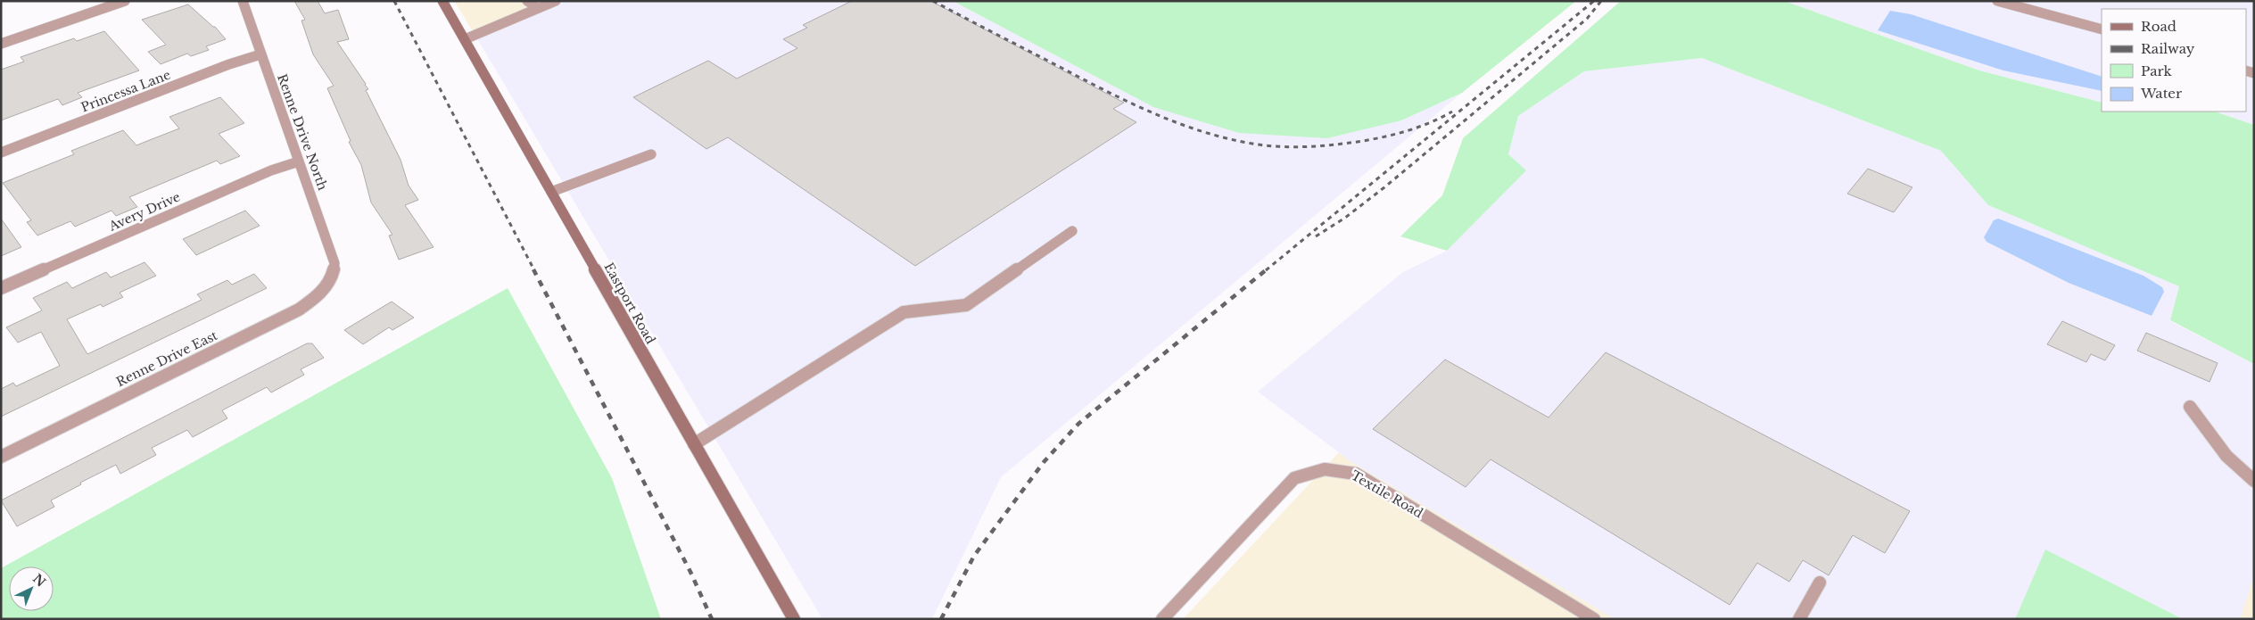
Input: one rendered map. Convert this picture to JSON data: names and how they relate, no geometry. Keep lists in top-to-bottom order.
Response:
{
  "streets": {
    "street": [
      "Princessa Lane",
      "Renne Drive North",
      "Avery Drive",
      "Eastport Road",
      "Renne Drive East",
      "Textile Road"
    ]
  },
  "crossings": [
    ["Princessa Lane", "Renne Drive North"],
    ["Renne Drive North", "Avery Drive"],
    ["Renne Drive North", "Renne Drive East"]
  ],
  "legend": [
    "Road",
    "Railway",
    "Park",
    "Water"
  ],
  "north": "top right"
}
